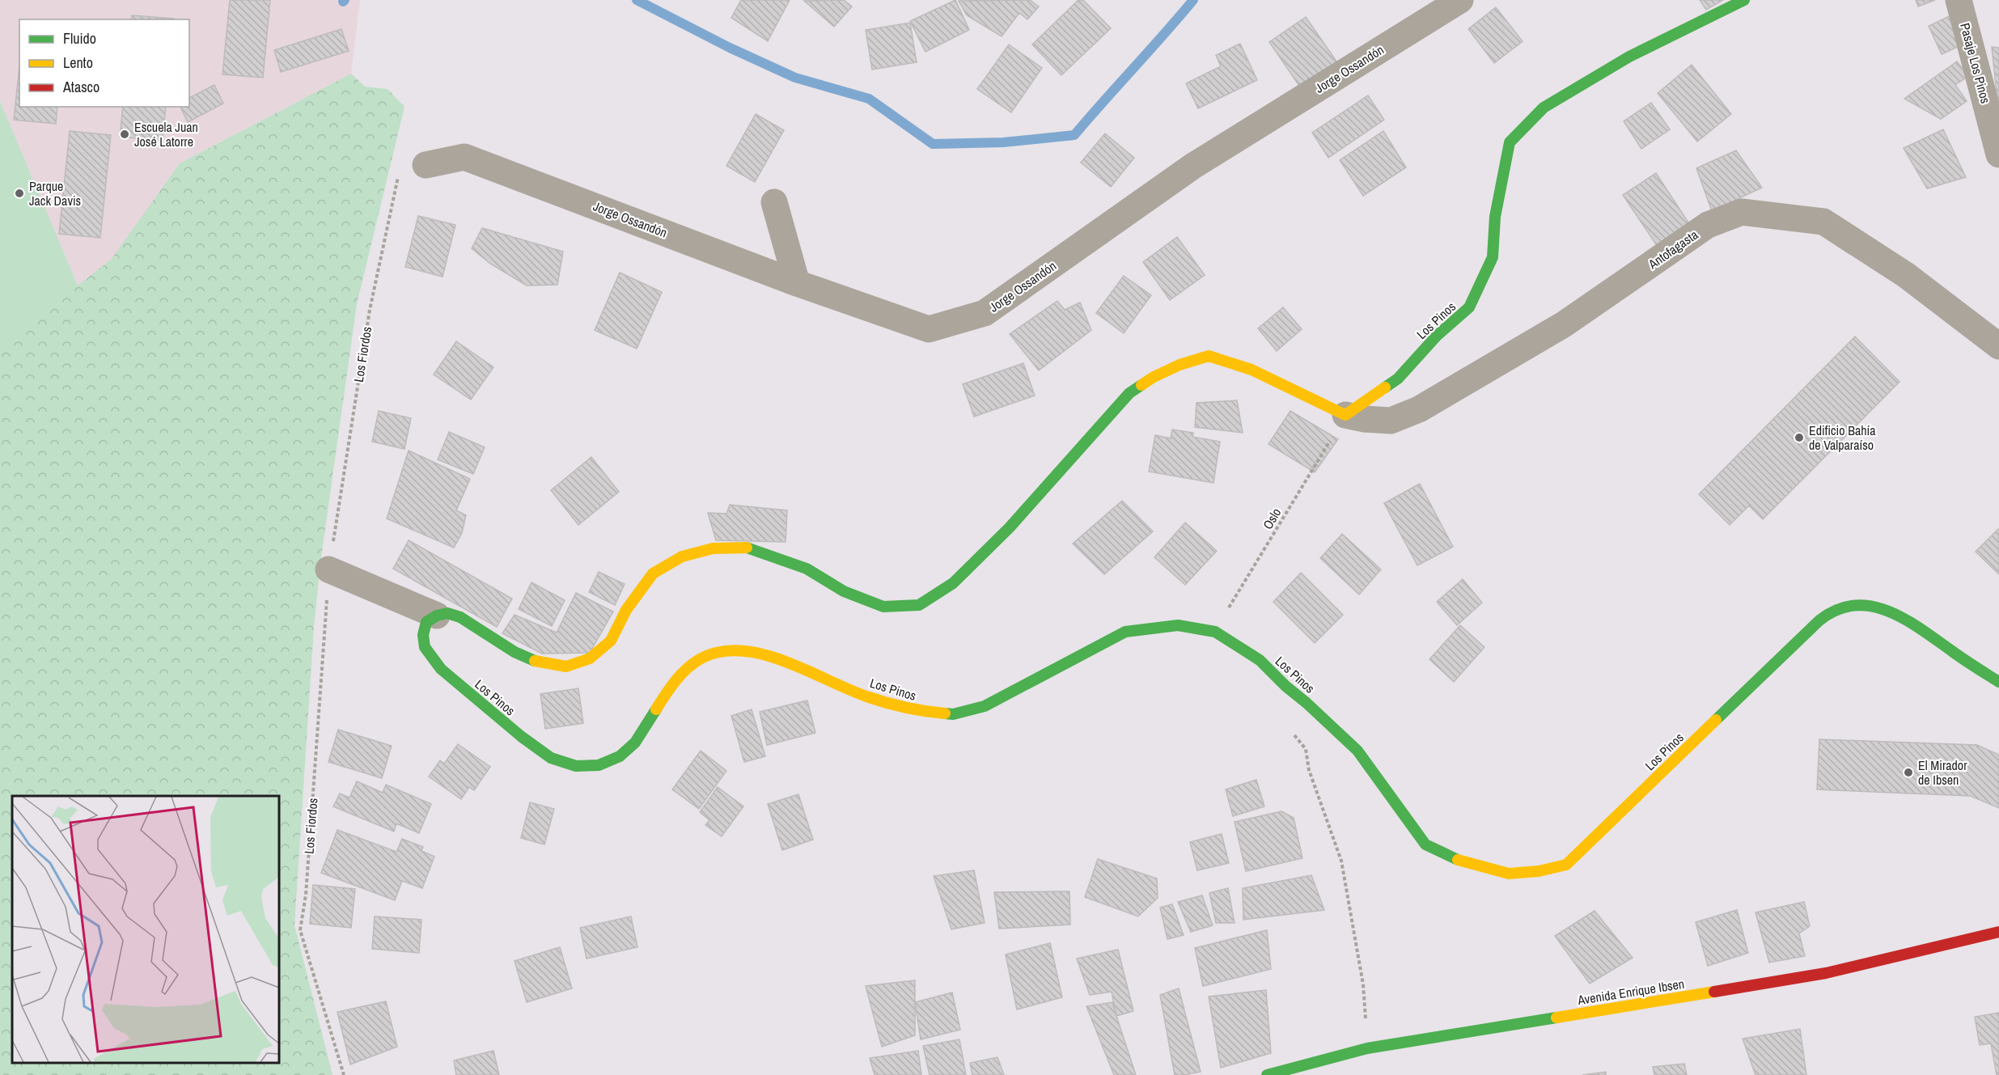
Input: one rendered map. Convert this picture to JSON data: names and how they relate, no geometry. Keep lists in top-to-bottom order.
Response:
{
  "streets": {
    "street": [
      "Pasaje Los Pinos",
      "Jorge Ossandón",
      "Antofagasta",
      "Los Pinos",
      "Avenida Enrique Ibsen"
    ],
    "path": ["Los Fiordos", "Oslo"]
  },
  "crossings": [
    ["Jorge Ossandón", "Los Fiordos"],
    ["Antofagasta", "Los Pinos"],
    ["Antofagasta", "Oslo"],
    ["Los Pinos", "Oslo"]
  ],
  "places": [
    "Escuela Juan José Latorre",
    "Parque Jack Davis",
    "Edificio Bahía de Valparaíso",
    "El Mirador de Ibsen"
  ],
  "legend": ["Fluido", "Lento", "Atasco"]
}
